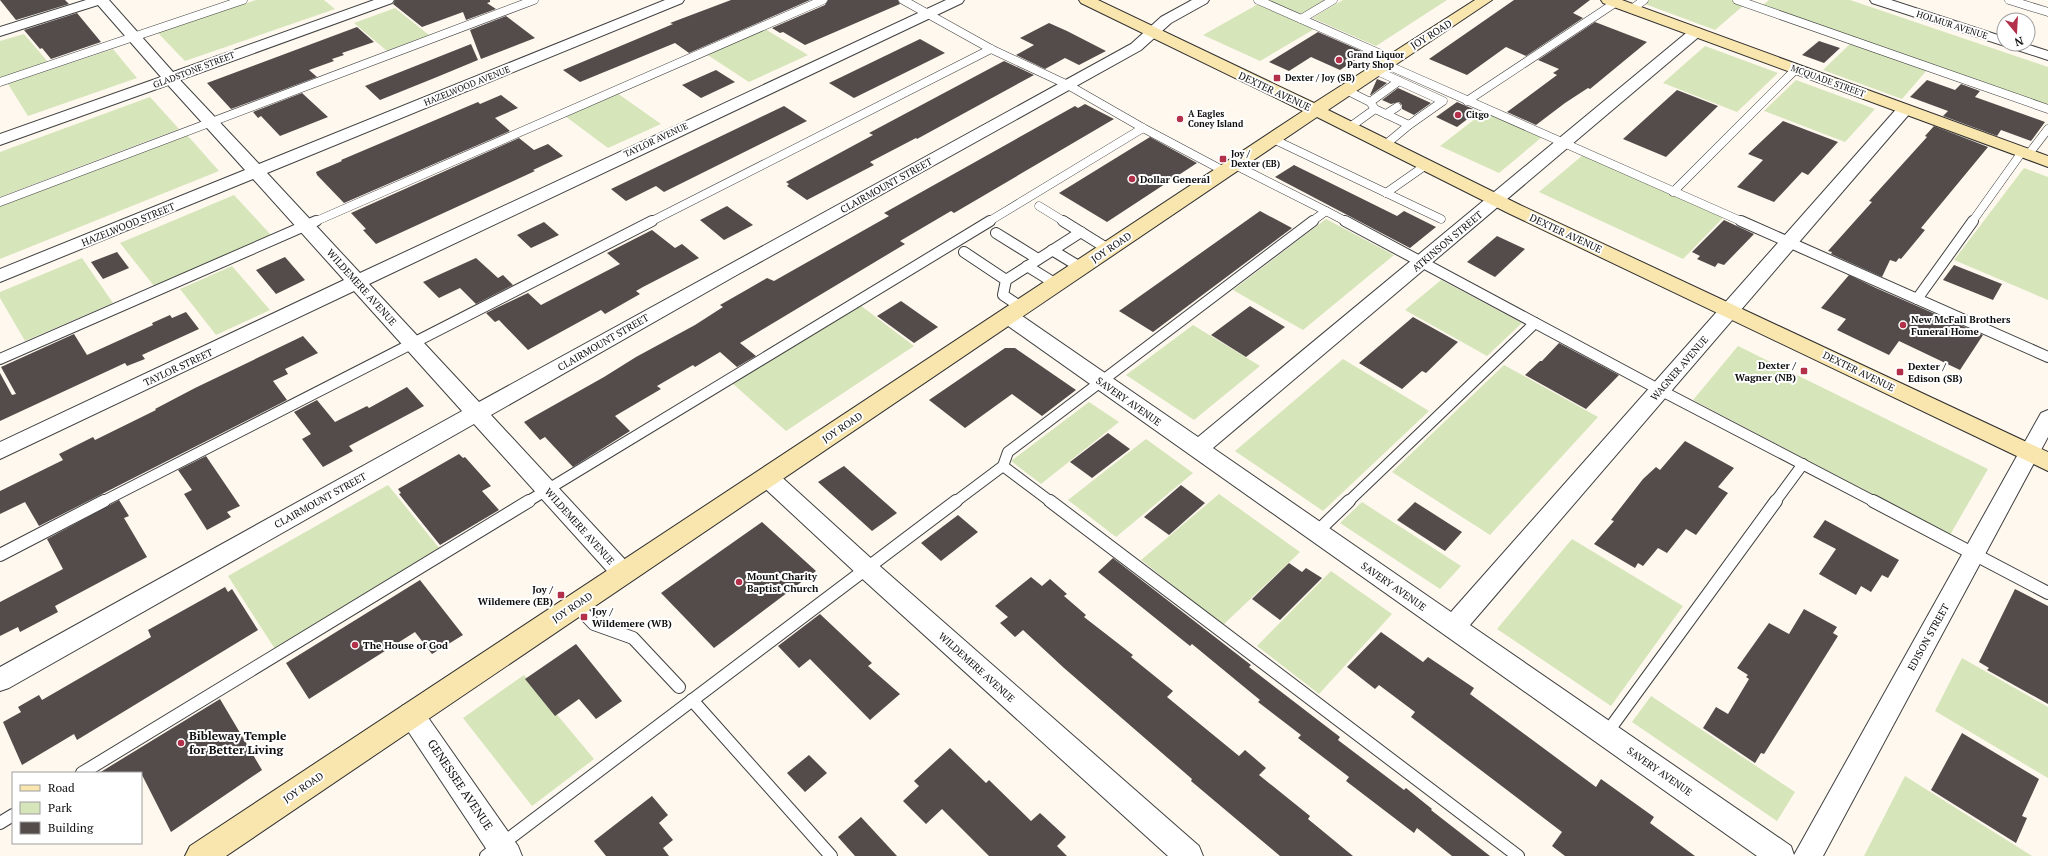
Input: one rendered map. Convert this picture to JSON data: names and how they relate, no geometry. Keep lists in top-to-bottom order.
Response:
{
  "streets": {
    "street": [
      "HOLMUR AVENUE",
      "JOY ROAD",
      "GLADSTONE STREET",
      "MCQUADE STREET",
      "HAZELWOOD AVENUE",
      "DEXTER AVENUE",
      "TAYLOR AVENUE",
      "CLAIRMOUNT STREET",
      "HAZELWOOD STREET",
      "ATKINSON STREET",
      "WILDEMERE AVENUE",
      "TAYLOR STREET",
      "WAGNER AVENUE",
      "SAVERY AVENUE",
      "EDISON STREET",
      "GENESSEE AVENUE"
    ]
  },
  "crossings": [
    ["JOY ROAD", "DEXTER AVENUE"],
    ["JOY ROAD", "WILDEMERE AVENUE"],
    ["JOY ROAD", "SAVERY AVENUE"],
    ["JOY ROAD", "GENESSEE AVENUE"],
    ["GLADSTONE STREET", "WILDEMERE AVENUE"],
    ["MCQUADE STREET", "ATKINSON STREET"],
    ["MCQUADE STREET", "WAGNER AVENUE"],
    ["HAZELWOOD AVENUE", "HAZELWOOD STREET"],
    ["HAZELWOOD AVENUE", "WILDEMERE AVENUE"],
    ["DEXTER AVENUE", "CLAIRMOUNT STREET"],
    ["DEXTER AVENUE", "ATKINSON STREET"],
    ["DEXTER AVENUE", "WAGNER AVENUE"],
    ["DEXTER AVENUE", "EDISON STREET"],
    ["TAYLOR AVENUE", "WILDEMERE AVENUE"],
    ["TAYLOR AVENUE", "TAYLOR STREET"],
    ["CLAIRMOUNT STREET", "WILDEMERE AVENUE"],
    ["HAZELWOOD STREET", "WILDEMERE AVENUE"],
    ["ATKINSON STREET", "SAVERY AVENUE"],
    ["WILDEMERE AVENUE", "TAYLOR STREET"],
    ["WAGNER AVENUE", "SAVERY AVENUE"]
  ],
  "places": {
    "other": [
      "Grand Liquor Party Shop",
      "Citgo",
      "A Eagles Coney Island",
      "Dollar General",
      "New McFall Brothers Funeral Home",
      "Mount Charity Baptist Church",
      "The House of God",
      "Bibleway Temple for Better Living"
    ],
    "transit": [
      "Dexter / Joy (SB)",
      "Joy / Dexter (EB)",
      "Dexter / Wagner (NB)",
      "Dexter / Edison (SB)",
      "Joy / Wildemere (EB)",
      "Joy / Wildemere (WB)"
    ]
  },
  "legend": ["Road", "Park", "Building"],
  "north": "bottom"
}
